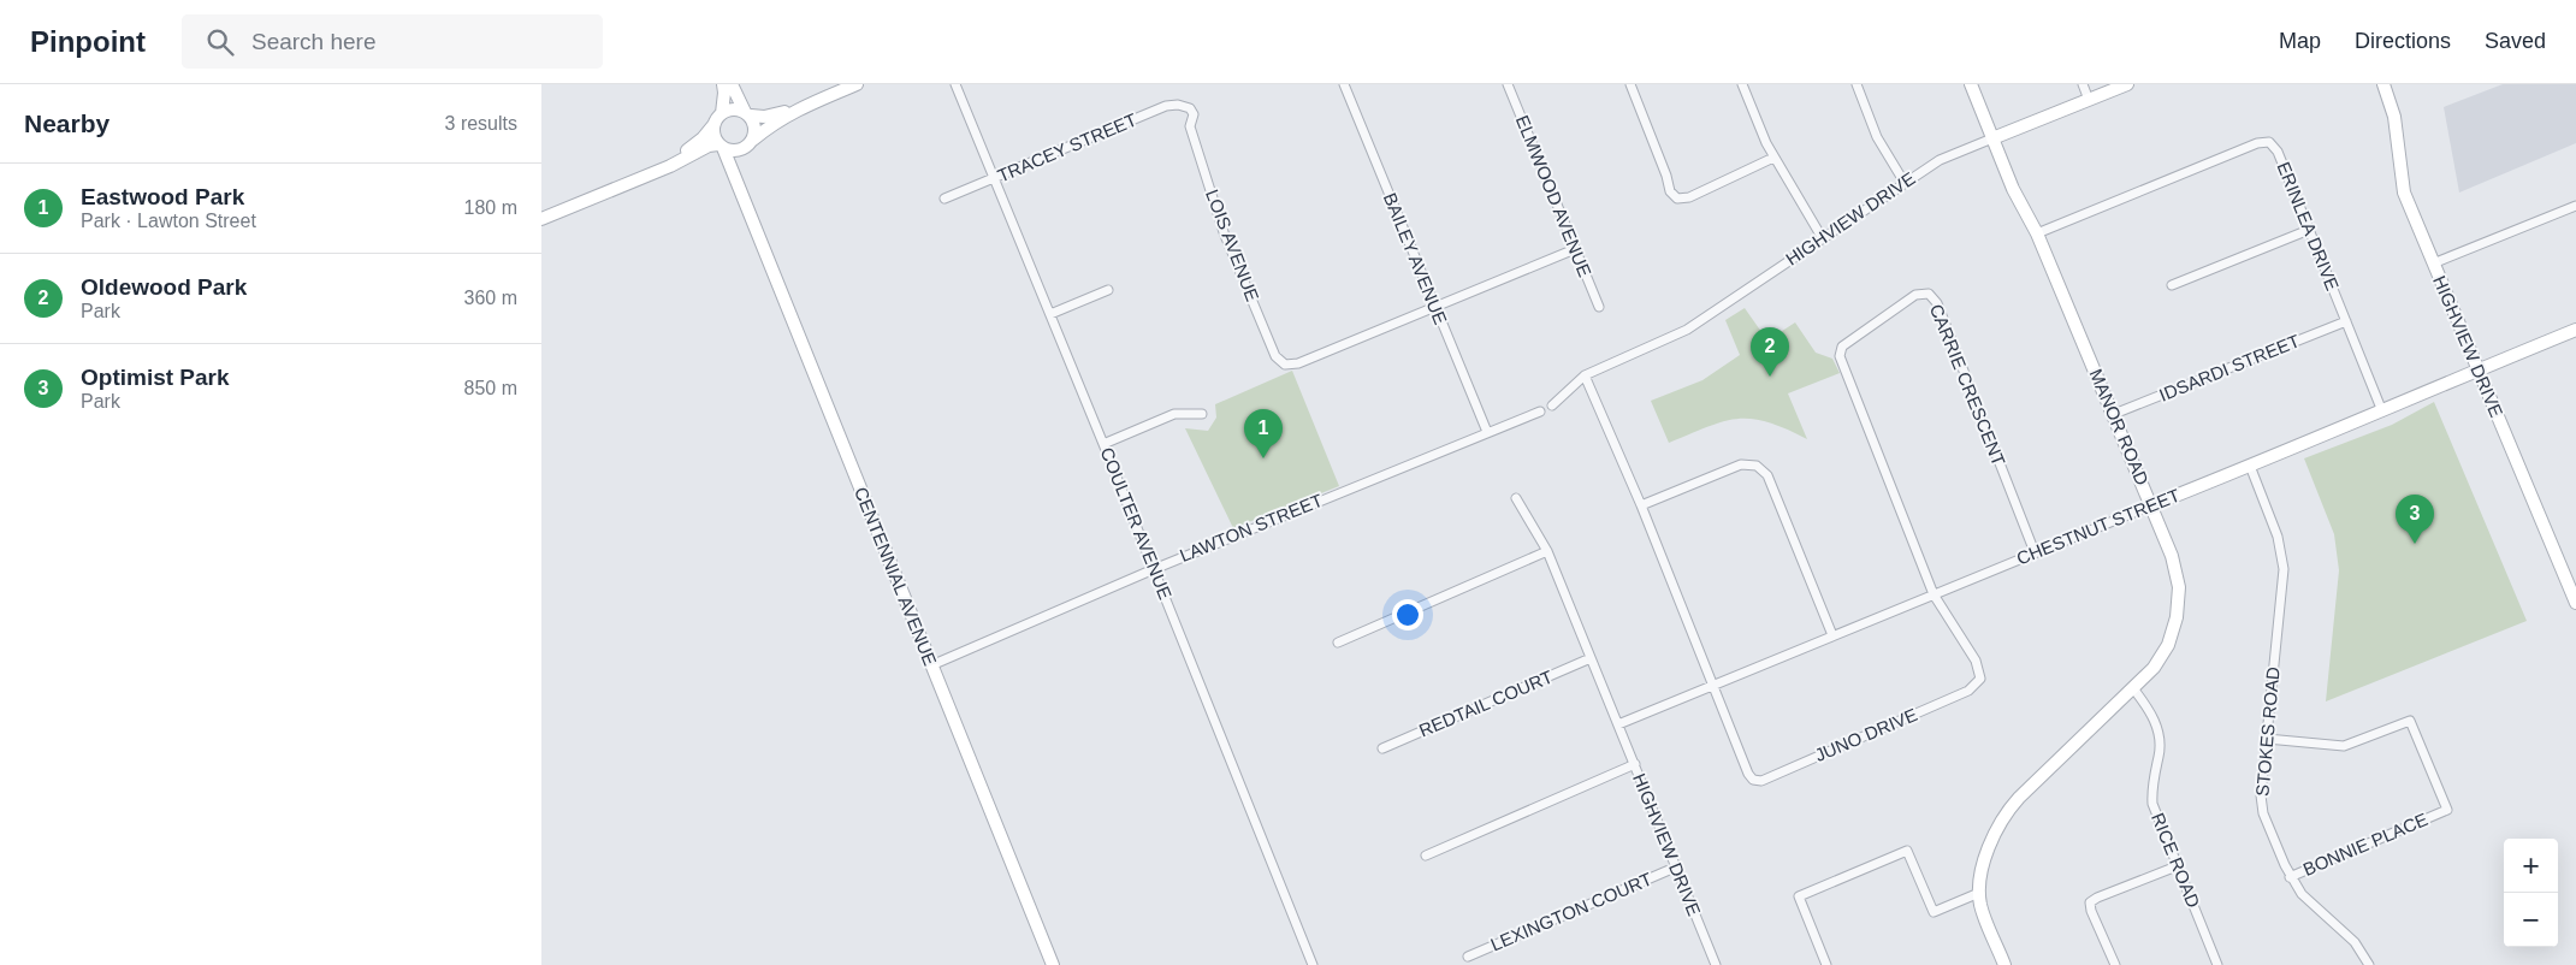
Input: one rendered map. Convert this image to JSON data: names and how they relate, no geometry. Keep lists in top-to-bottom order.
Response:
{
  "streets": {
    "street": [
      "TRACEY STREET",
      "ELMWOOD AVENUE",
      "HIGHVIEW DRIVE",
      "ERINLEA DRIVE",
      "LOIS AVENUE",
      "BAILEY AVENUE",
      "IDSARDI STREET",
      "CARRIE CRESCENT",
      "MANOR ROAD",
      "COULTER AVENUE",
      "CHESTNUT STREET",
      "LAWTON STREET",
      "CENTENNIAL AVENUE",
      "REDTAIL COURT",
      "STOKES ROAD",
      "JUNO DRIVE",
      "BONNIE PLACE",
      "RICE ROAD",
      "LEXINGTON COURT"
    ]
  },
  "crossings": [
    ["TRACEY STREET", "LOIS AVENUE"],
    ["TRACEY STREET", "COULTER AVENUE"],
    ["HIGHVIEW DRIVE", "MANOR ROAD"],
    ["HIGHVIEW DRIVE", "CHESTNUT STREET"],
    ["HIGHVIEW DRIVE", "LEXINGTON COURT"],
    ["ERINLEA DRIVE", "IDSARDI STREET"],
    ["ERINLEA DRIVE", "MANOR ROAD"],
    ["ERINLEA DRIVE", "CHESTNUT STREET"],
    ["LOIS AVENUE", "BAILEY AVENUE"],
    ["BAILEY AVENUE", "LAWTON STREET"],
    ["IDSARDI STREET", "MANOR ROAD"],
    ["CARRIE CRESCENT", "CHESTNUT STREET"],
    ["CARRIE CRESCENT", "JUNO DRIVE"],
    ["MANOR ROAD", "CHESTNUT STREET"],
    ["MANOR ROAD", "RICE ROAD"],
    ["COULTER AVENUE", "LAWTON STREET"],
    ["CHESTNUT STREET", "STOKES ROAD"],
    ["CHESTNUT STREET", "JUNO DRIVE"],
    ["LAWTON STREET", "CENTENNIAL AVENUE"],
    ["STOKES ROAD", "BONNIE PLACE"]
  ],
  "page": {
    "header": "Pinpoint",
    "search": "Search here",
    "nav": ["Map", "Directions", "Saved"],
    "heading": ["Nearby", "3 results"],
    "list": [
      {
        "mark": "1",
        "name": "Eastwood Park",
        "note": "Park · Lawton Street",
        "value": "180 m"
      },
      {
        "mark": "2",
        "name": "Oldewood Park",
        "note": "Park",
        "value": "360 m"
      },
      {
        "mark": "3",
        "name": "Optimist Park",
        "note": "Park",
        "value": "850 m"
      }
    ],
    "pins": ["2", "1", "3"],
    "map_buttons": ["+", "−"]
  }
}
